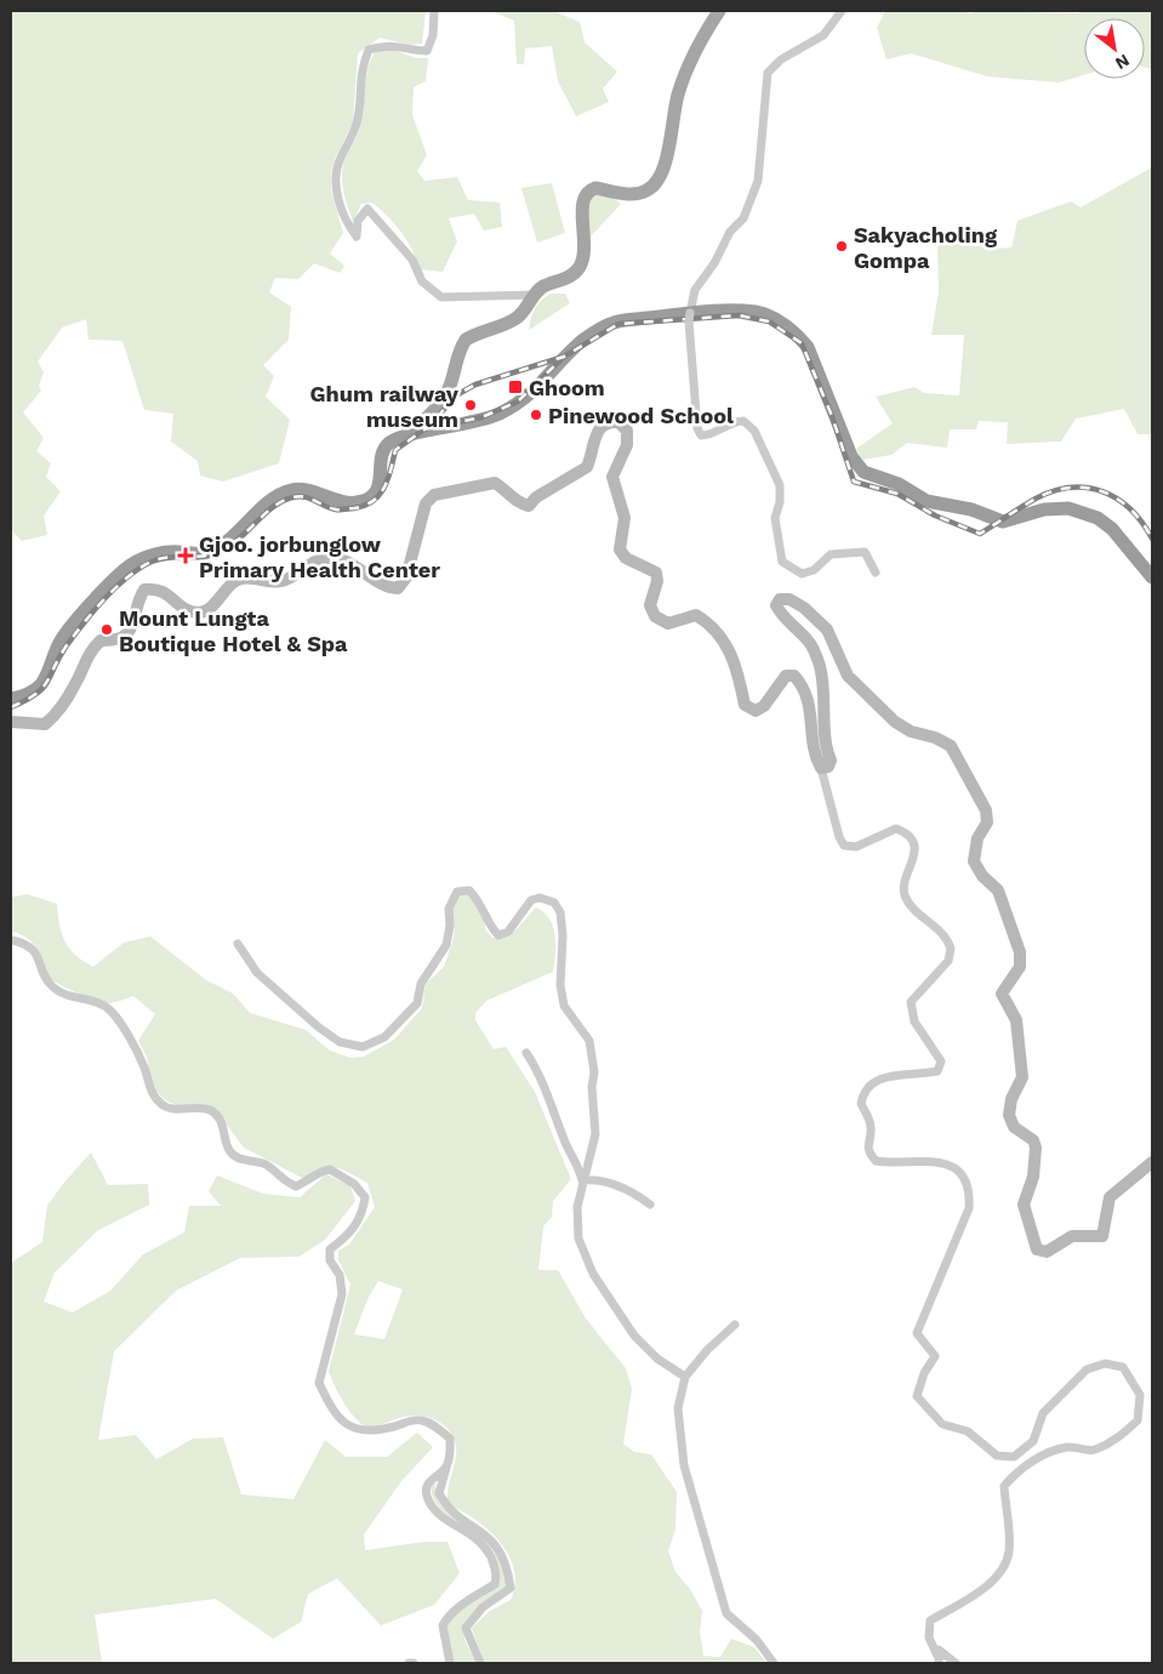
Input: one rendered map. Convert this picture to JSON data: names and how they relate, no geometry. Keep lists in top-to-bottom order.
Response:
{
  "places": {
    "other": [
      "Sakyacholing Gompa",
      "Ghum railway museum",
      "Pinewood School",
      "Mount Lungta Boutique Hotel & Spa"
    ],
    "transit": ["Ghoom"],
    "health": ["Gjoo. jorbunglow Primary Health Center"]
  },
  "north": "bottom right"
}
